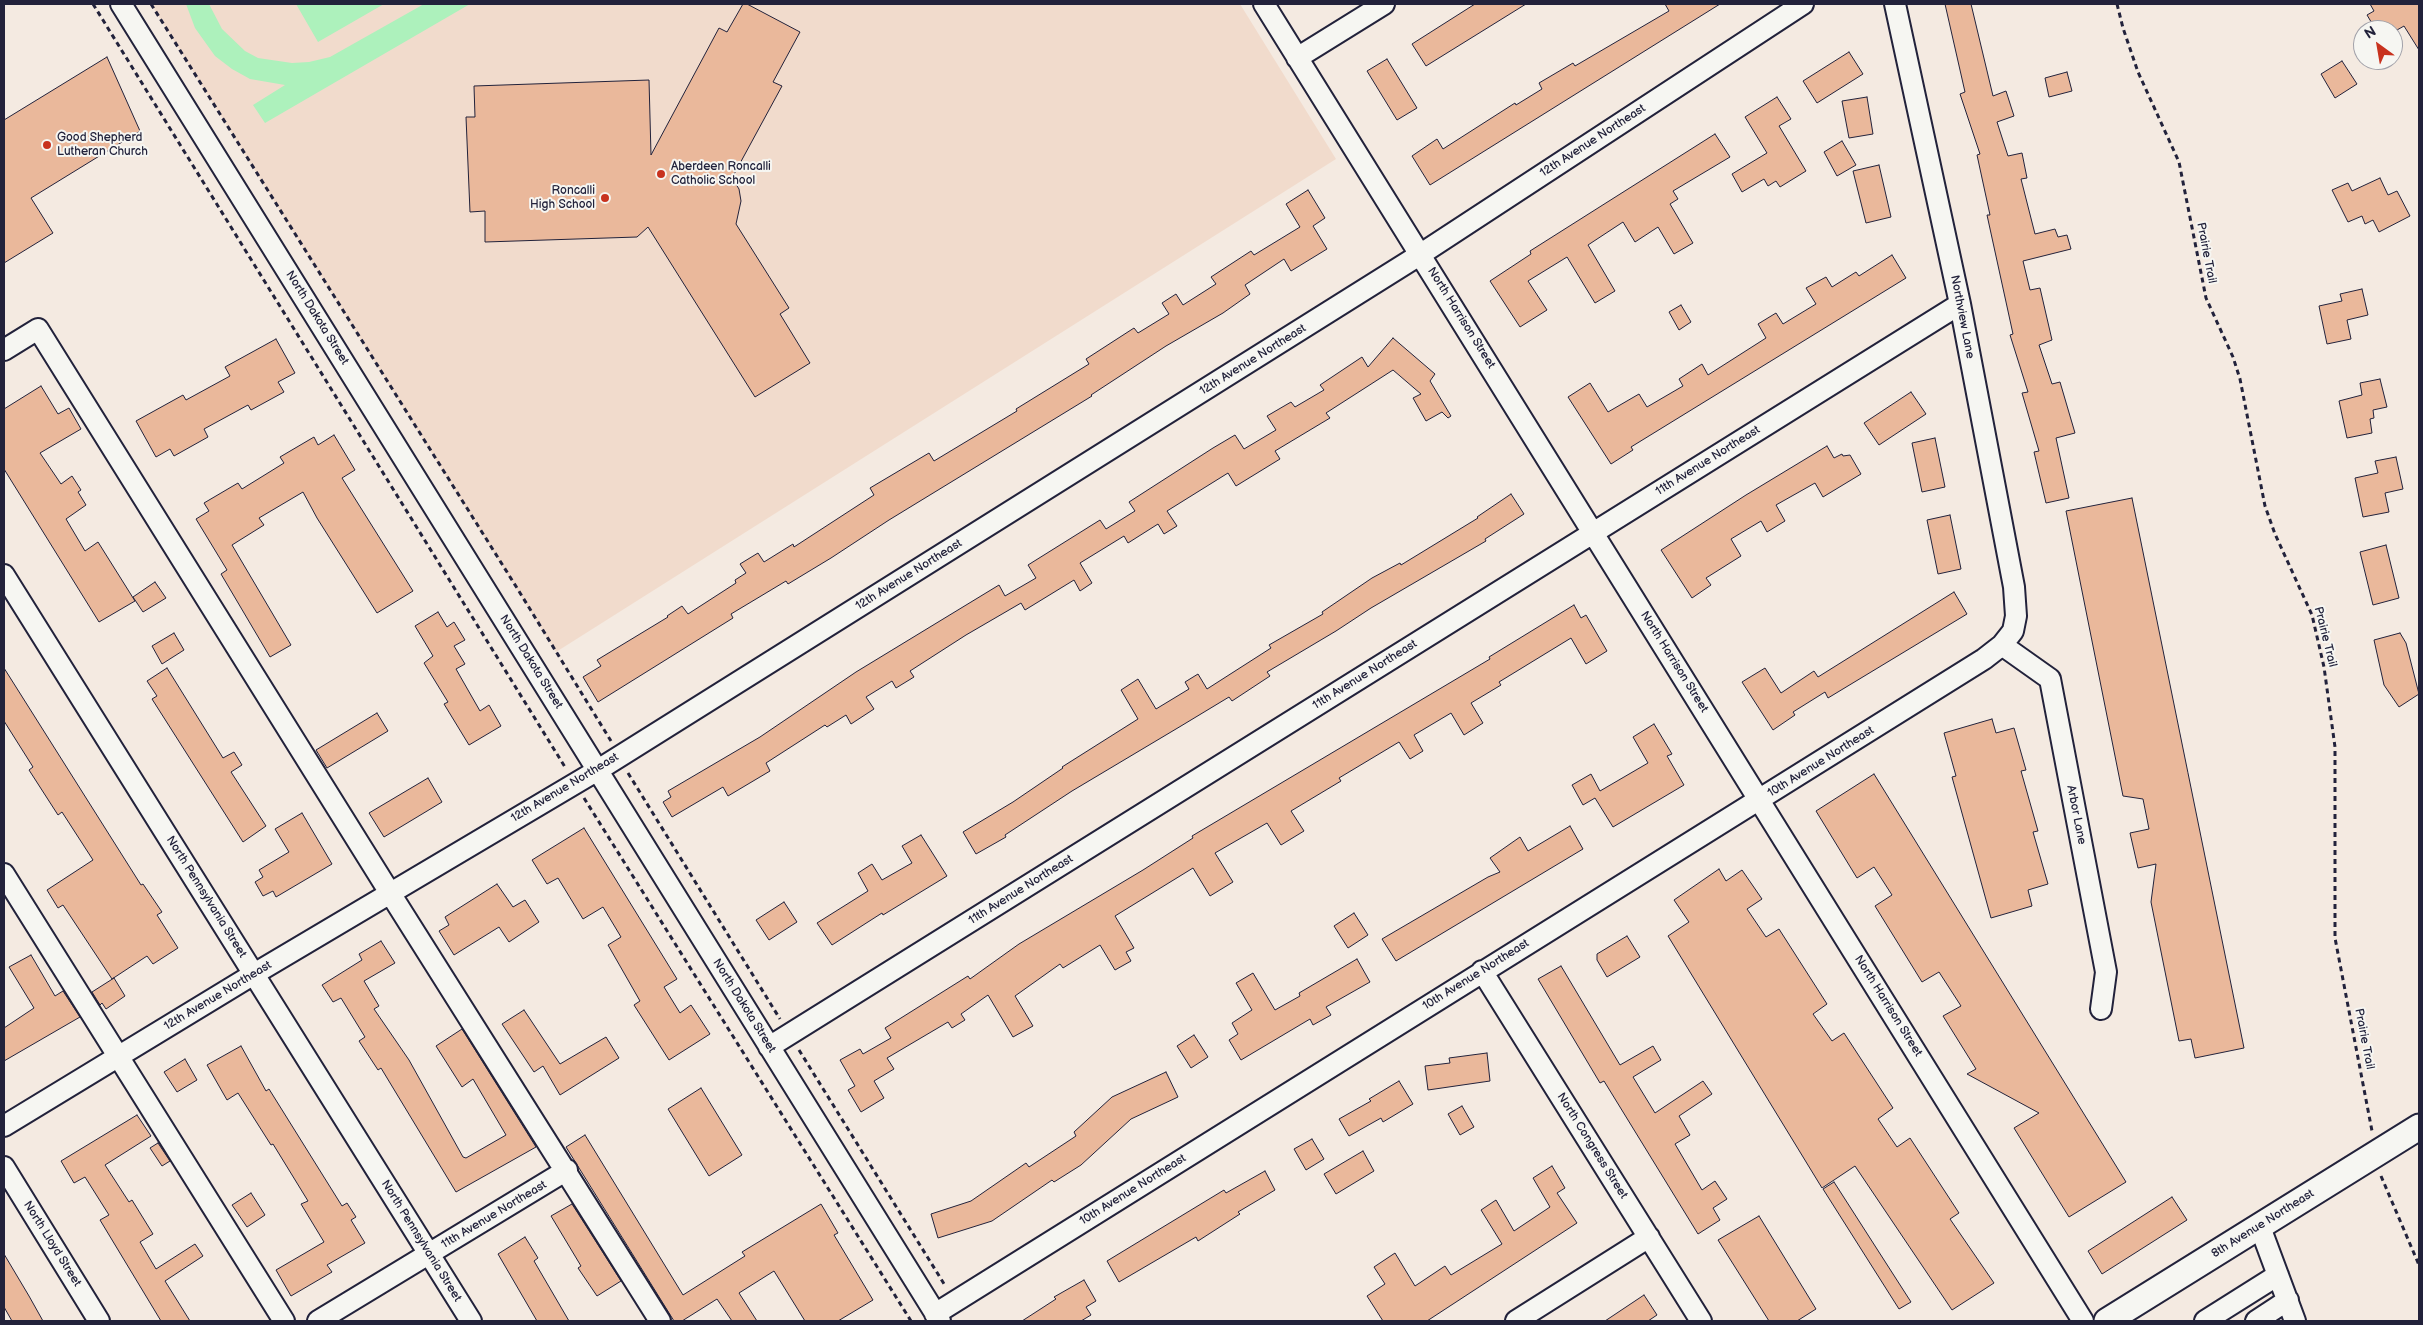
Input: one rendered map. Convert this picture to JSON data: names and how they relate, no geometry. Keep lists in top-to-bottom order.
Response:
{
  "streets": {
    "main road": ["8th Avenue Northeast"],
    "street": [
      "12th Avenue Northeast",
      "Northview Lane",
      "North Dakota Street",
      "North Harrison Street",
      "11th Avenue Northeast",
      "10th Avenue Northeast",
      "Arbor Lane",
      "North Pennsylvania Street",
      "North Congress Street",
      "North Lloyd Street"
    ],
    "path": ["Prairie Trail"]
  },
  "crossings": [
    ["12th Avenue Northeast", "North Dakota Street"],
    ["12th Avenue Northeast", "North Harrison Street"],
    ["12th Avenue Northeast", "North Pennsylvania Street"],
    ["Prairie Trail", "8th Avenue Northeast"],
    ["Northview Lane", "11th Avenue Northeast"],
    ["Northview Lane", "10th Avenue Northeast"],
    ["Northview Lane", "Arbor Lane"],
    ["North Dakota Street", "11th Avenue Northeast"],
    ["North Dakota Street", "10th Avenue Northeast"],
    ["North Harrison Street", "11th Avenue Northeast"],
    ["North Harrison Street", "10th Avenue Northeast"],
    ["11th Avenue Northeast", "North Pennsylvania Street"],
    ["10th Avenue Northeast", "Arbor Lane"],
    ["10th Avenue Northeast", "North Congress Street"]
  ],
  "places": ["Good Shepherd Lutheran Church", "Aberdeen Roncalli Catholic School", "Roncalli High School"],
  "north": "top left"
}
